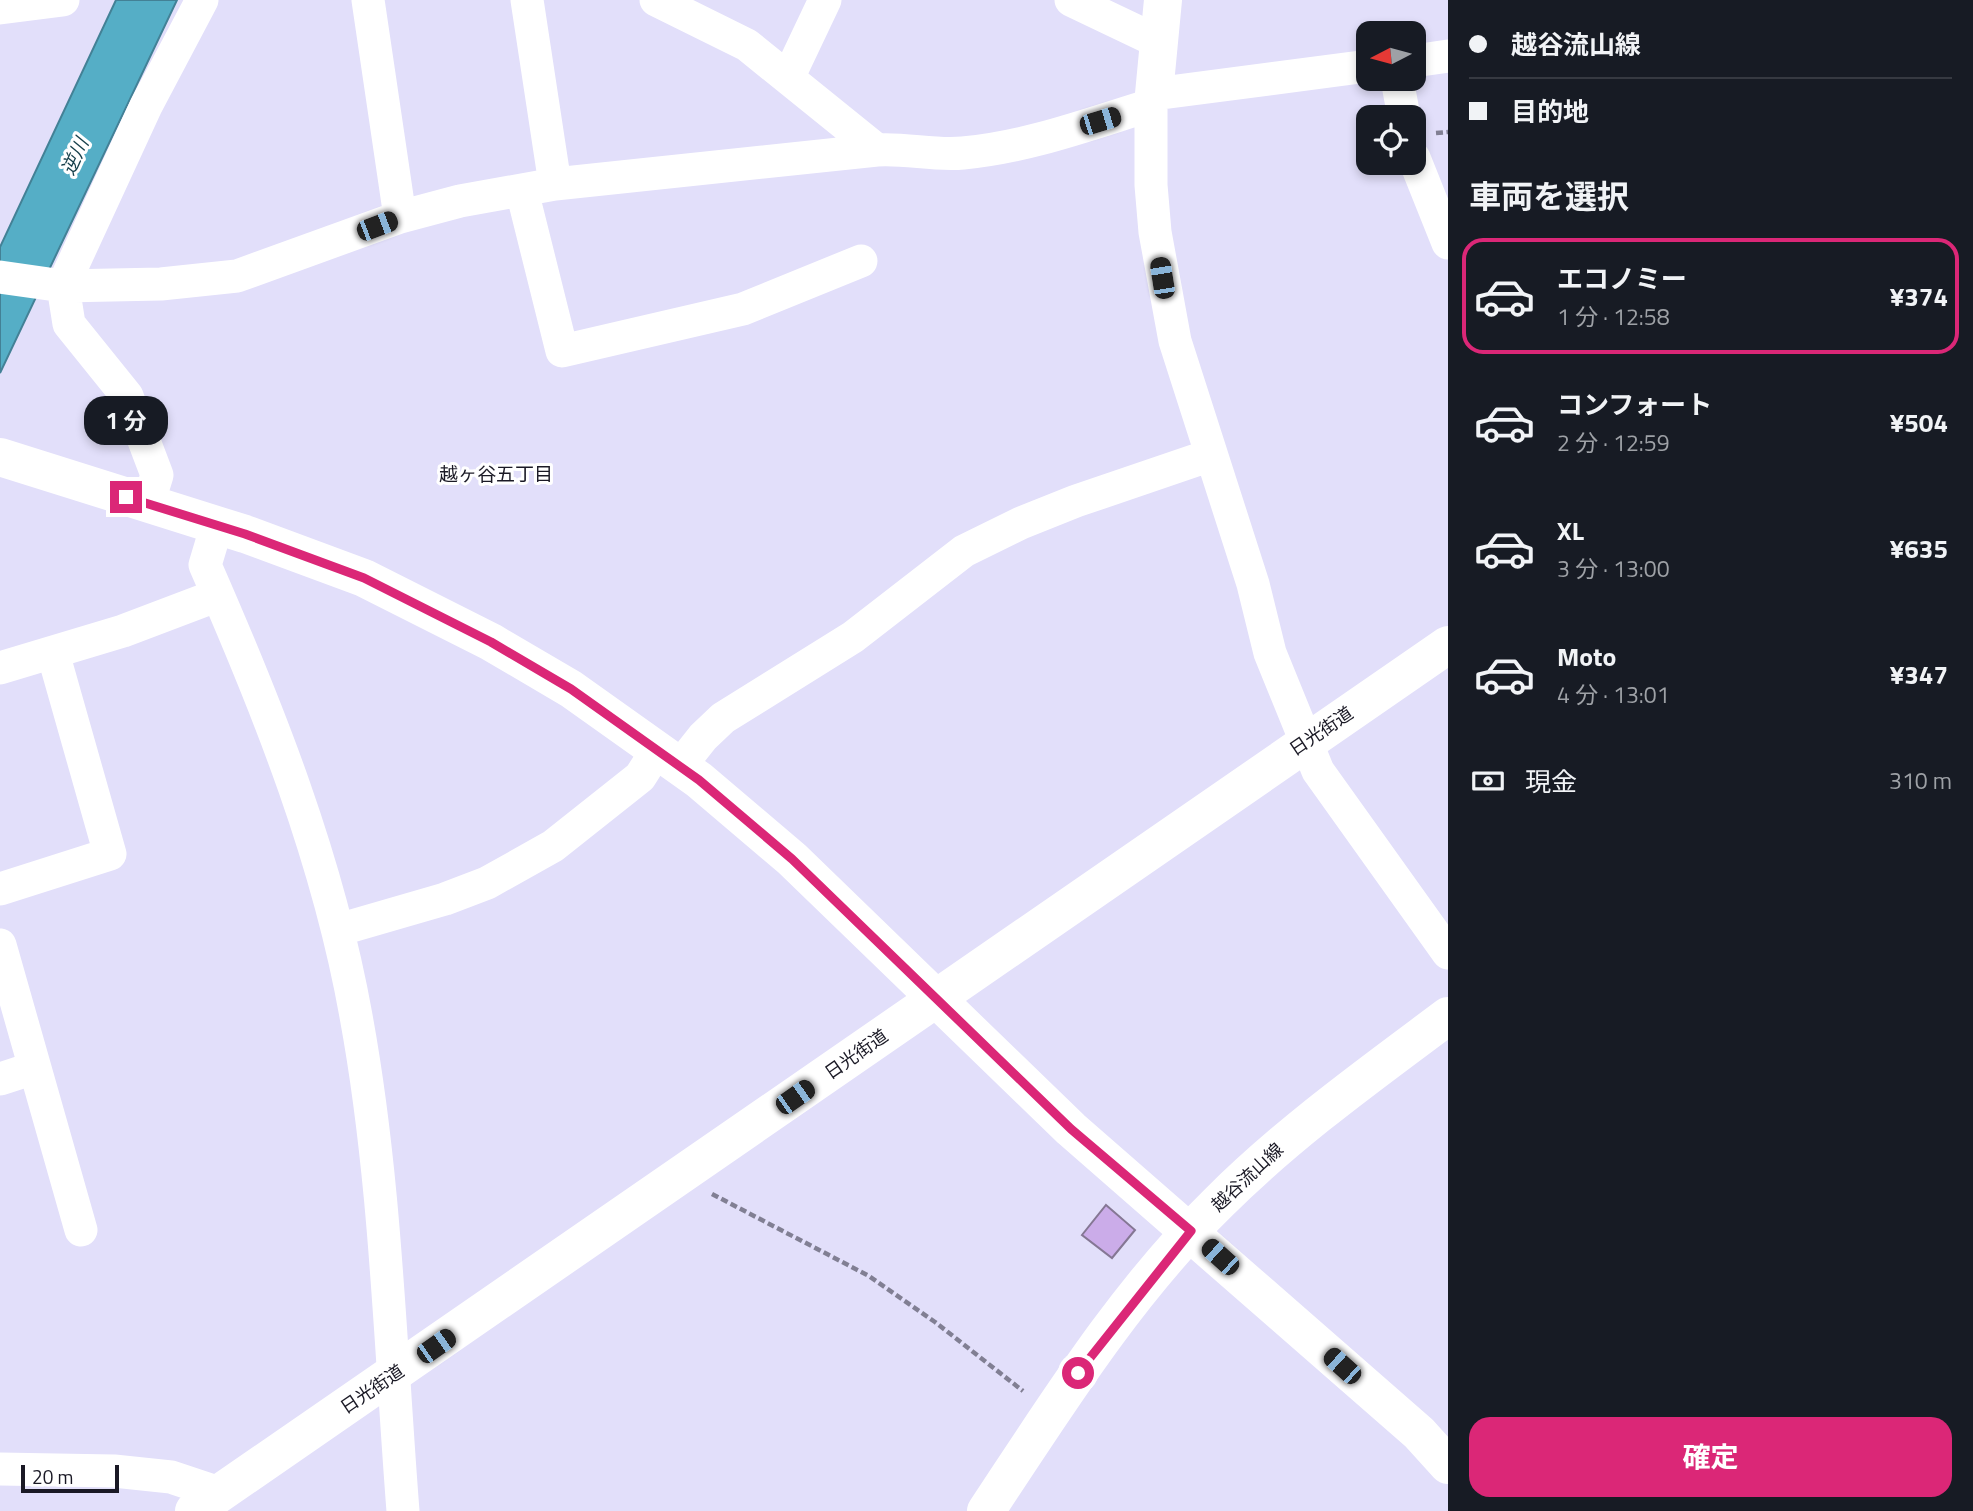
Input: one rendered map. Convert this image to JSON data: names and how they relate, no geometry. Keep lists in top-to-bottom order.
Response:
{
  "streets": {
    "main road": ["日光街道", "越谷流山線"]
  },
  "districts": ["越ヶ谷五丁目"],
  "water": ["逆川"],
  "scale_bar": "20 m",
  "north": "left",
  "page": {
    "banner": ["越谷流山線", "目的地"],
    "heading": "車両を選択",
    "list": [
      {
        "name": "エコノミー",
        "note": "1 分 · 12:58",
        "value": "¥374"
      },
      {
        "name": "コンフォート",
        "note": "2 分 · 12:59",
        "value": "¥504"
      },
      {
        "name": "XL",
        "note": "3 分 · 13:00",
        "value": "¥635"
      },
      {
        "name": "Moto",
        "note": "4 分 · 13:01",
        "value": "¥347"
      }
    ],
    "bubble": "1 分",
    "pay": ["現金", "310 m"],
    "buttons": "確定",
    "scale": "20 m"
  }
}
